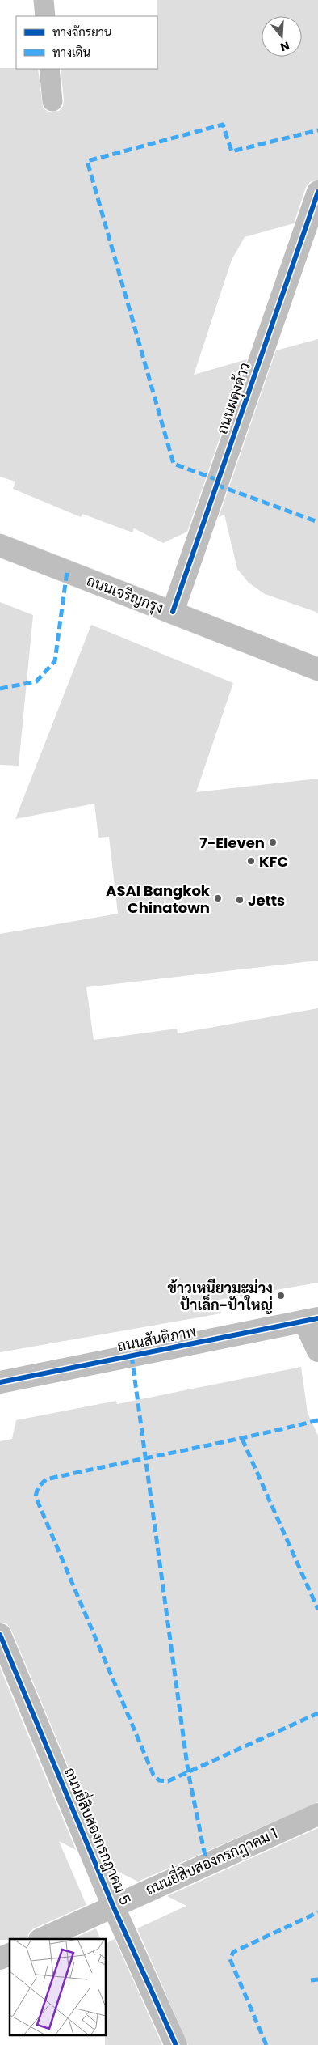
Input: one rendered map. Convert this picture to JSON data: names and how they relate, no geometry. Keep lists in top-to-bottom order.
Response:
{
  "streets": {
    "street": [
      "ถนนผดุงด้าว",
      "ถนนเจริญกรุง",
      "ถนนสันติภาพ",
      "ถนนยี่สิบสองกรกฎาคม 5",
      "ถนนยี่สิบสองกรกฎาคม 1"
    ]
  },
  "crossings": [
    ["ถนนผดุงด้าว", "ถนนเจริญกรุง"],
    ["ถนนยี่สิบสองกรกฎาคม 5", "ถนนยี่สิบสองกรกฎาคม 1"]
  ],
  "places": [
    "7-Eleven",
    "KFC",
    "ASAI Bangkok Chinatown",
    "Jetts",
    "ข้าวเหนียวมะม่วง ป้าเล็ก-ป้าใหญ่"
  ],
  "legend": ["ทางจักรยาน", "ทางเดิน"],
  "north": "bottom"
}
